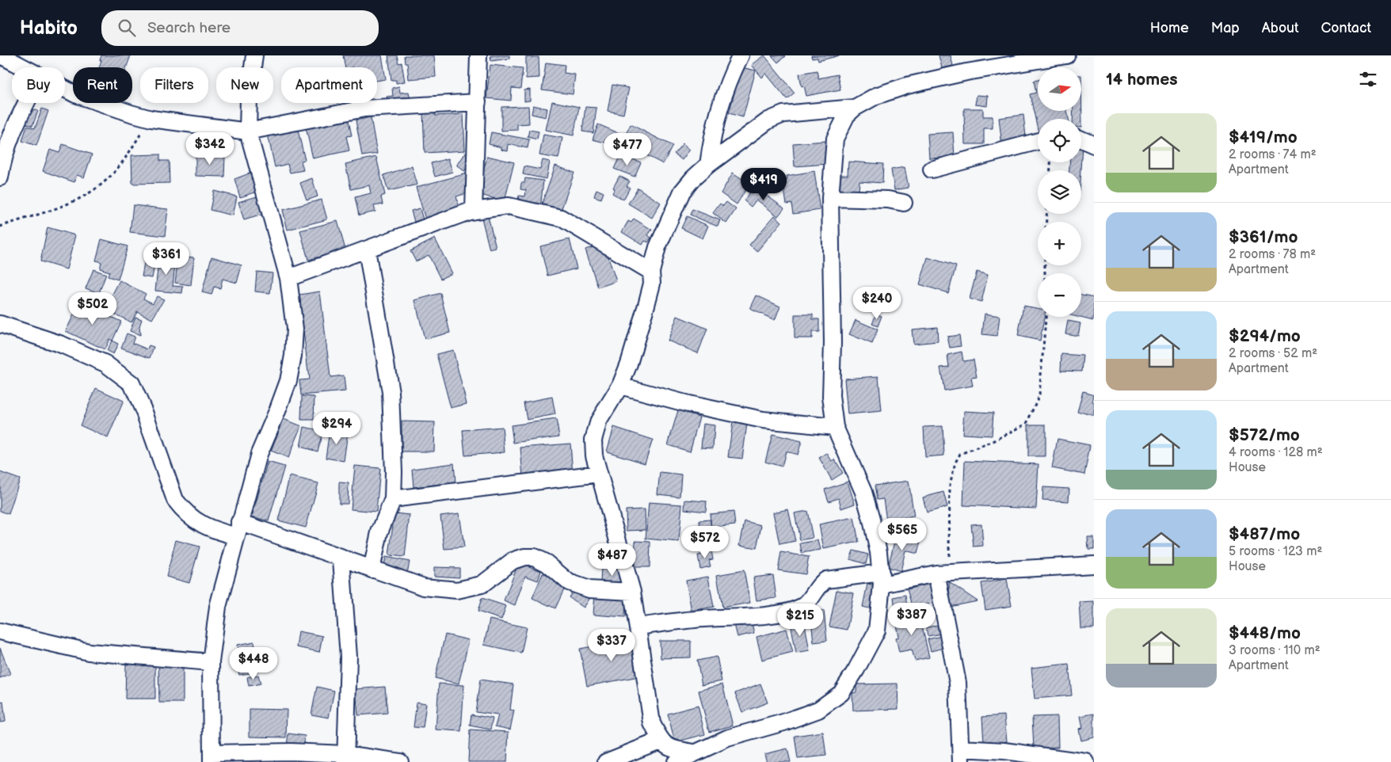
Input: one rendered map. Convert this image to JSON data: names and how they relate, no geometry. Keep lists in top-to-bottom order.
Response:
{
  "north": "right",
  "page": {
    "header": "Habito",
    "search": "Search here",
    "nav": [
      "Home",
      "Map",
      "About",
      "Contact"
    ],
    "heading": "14 homes",
    "map_buttons": ["+", "−"],
    "chip": [
      "Buy",
      "Rent",
      "Filters",
      "New",
      "Apartment"
    ],
    "list": [
      {
        "name": "$419/mo",
        "note": "2 rooms · 74 m² · Apartment"
      },
      {
        "name": "$361/mo",
        "note": "2 rooms · 78 m² · Apartment"
      },
      {
        "name": "$294/mo",
        "note": "2 rooms · 52 m² · Apartment"
      },
      {
        "name": "$572/mo",
        "note": "4 rooms · 128 m² · House"
      },
      {
        "name": "$487/mo",
        "note": "5 rooms · 123 m² · House"
      },
      {
        "name": "$448/mo",
        "note": "3 rooms · 110 m² · Apartment"
      }
    ],
    "price": [
      "$342",
      "$477",
      "$419",
      "$361",
      "$240",
      "$502",
      "$294",
      "$565",
      "$572",
      "$487",
      "$387",
      "$215",
      "$337",
      "$448"
    ]
  }
}
